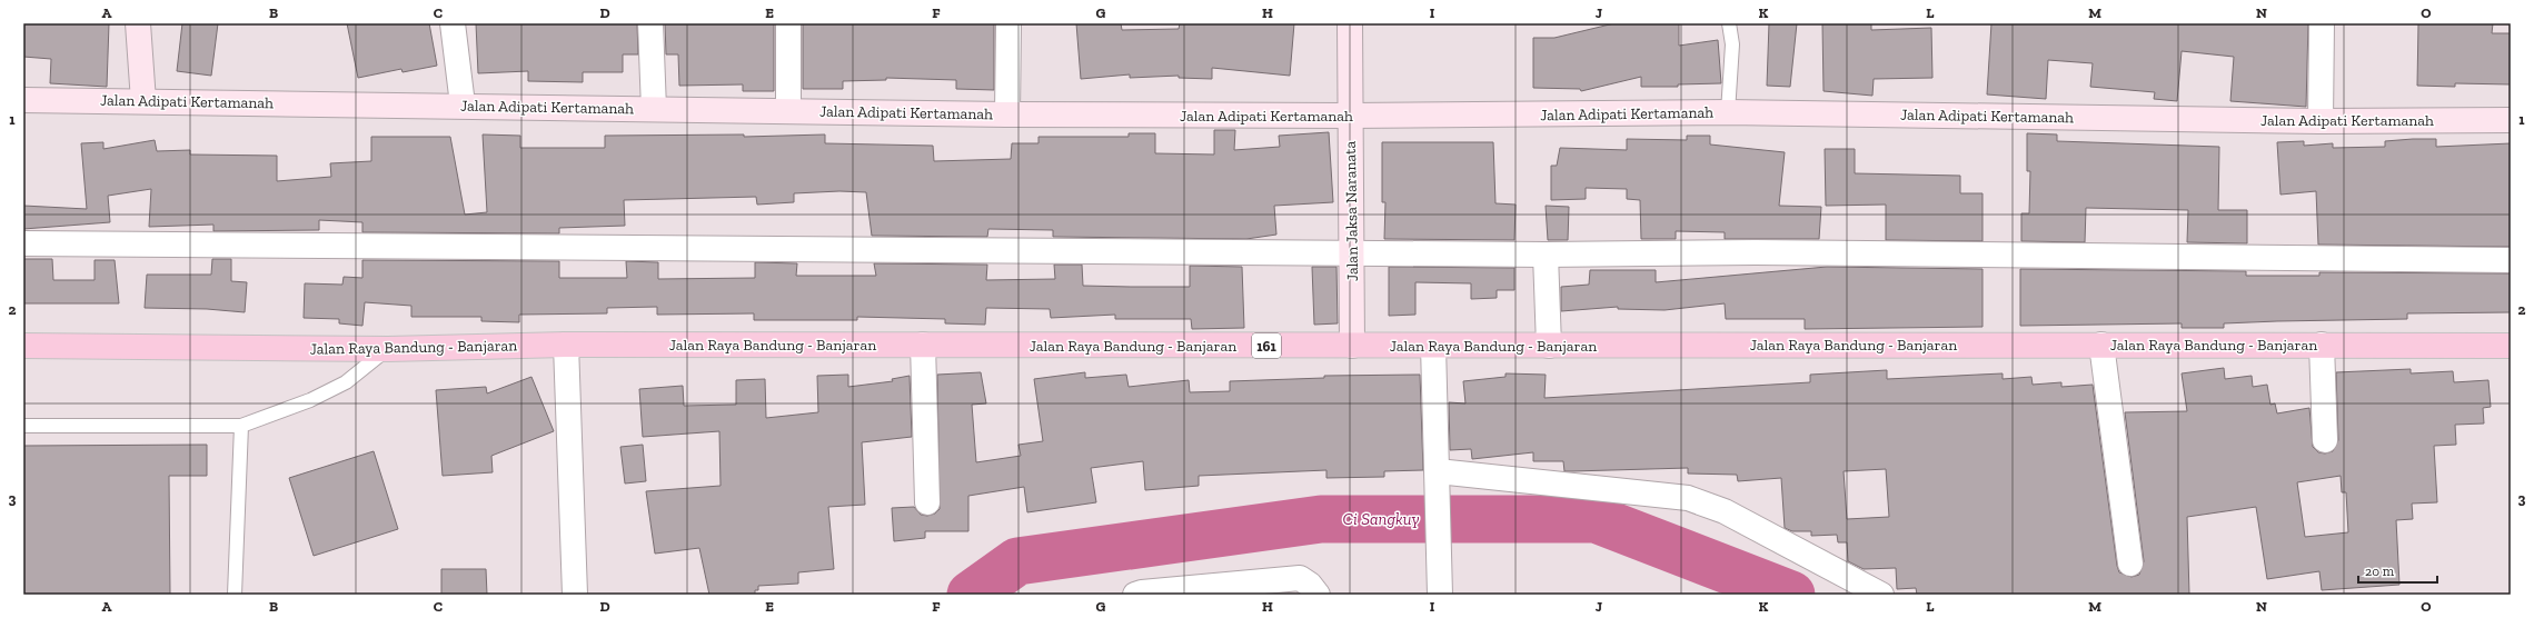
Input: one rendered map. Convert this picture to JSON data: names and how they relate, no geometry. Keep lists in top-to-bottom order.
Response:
{
  "streets": {
    "main road": [
      "Jalan Adipati Kertamanah",
      "Jalan Jaksa Naranata",
      "Jalan Raya Bandung - Banjaran",
      "161"
    ]
  },
  "crossings": [
    ["Jalan Adipati Kertamanah", "Jalan Jaksa Naranata"],
    ["Jalan Jaksa Naranata", "Jalan Raya Bandung - Banjaran"]
  ],
  "water": ["Ci Sangkuy"],
  "scale_bar": "20 m",
  "grid": {
    "columns": [
      "A",
      "B",
      "C",
      "D",
      "E",
      "F",
      "G",
      "H",
      "I",
      "J",
      "K",
      "L",
      "M",
      "N",
      "O"
    ],
    "rows": ["1", "2", "3"]
  }
}
